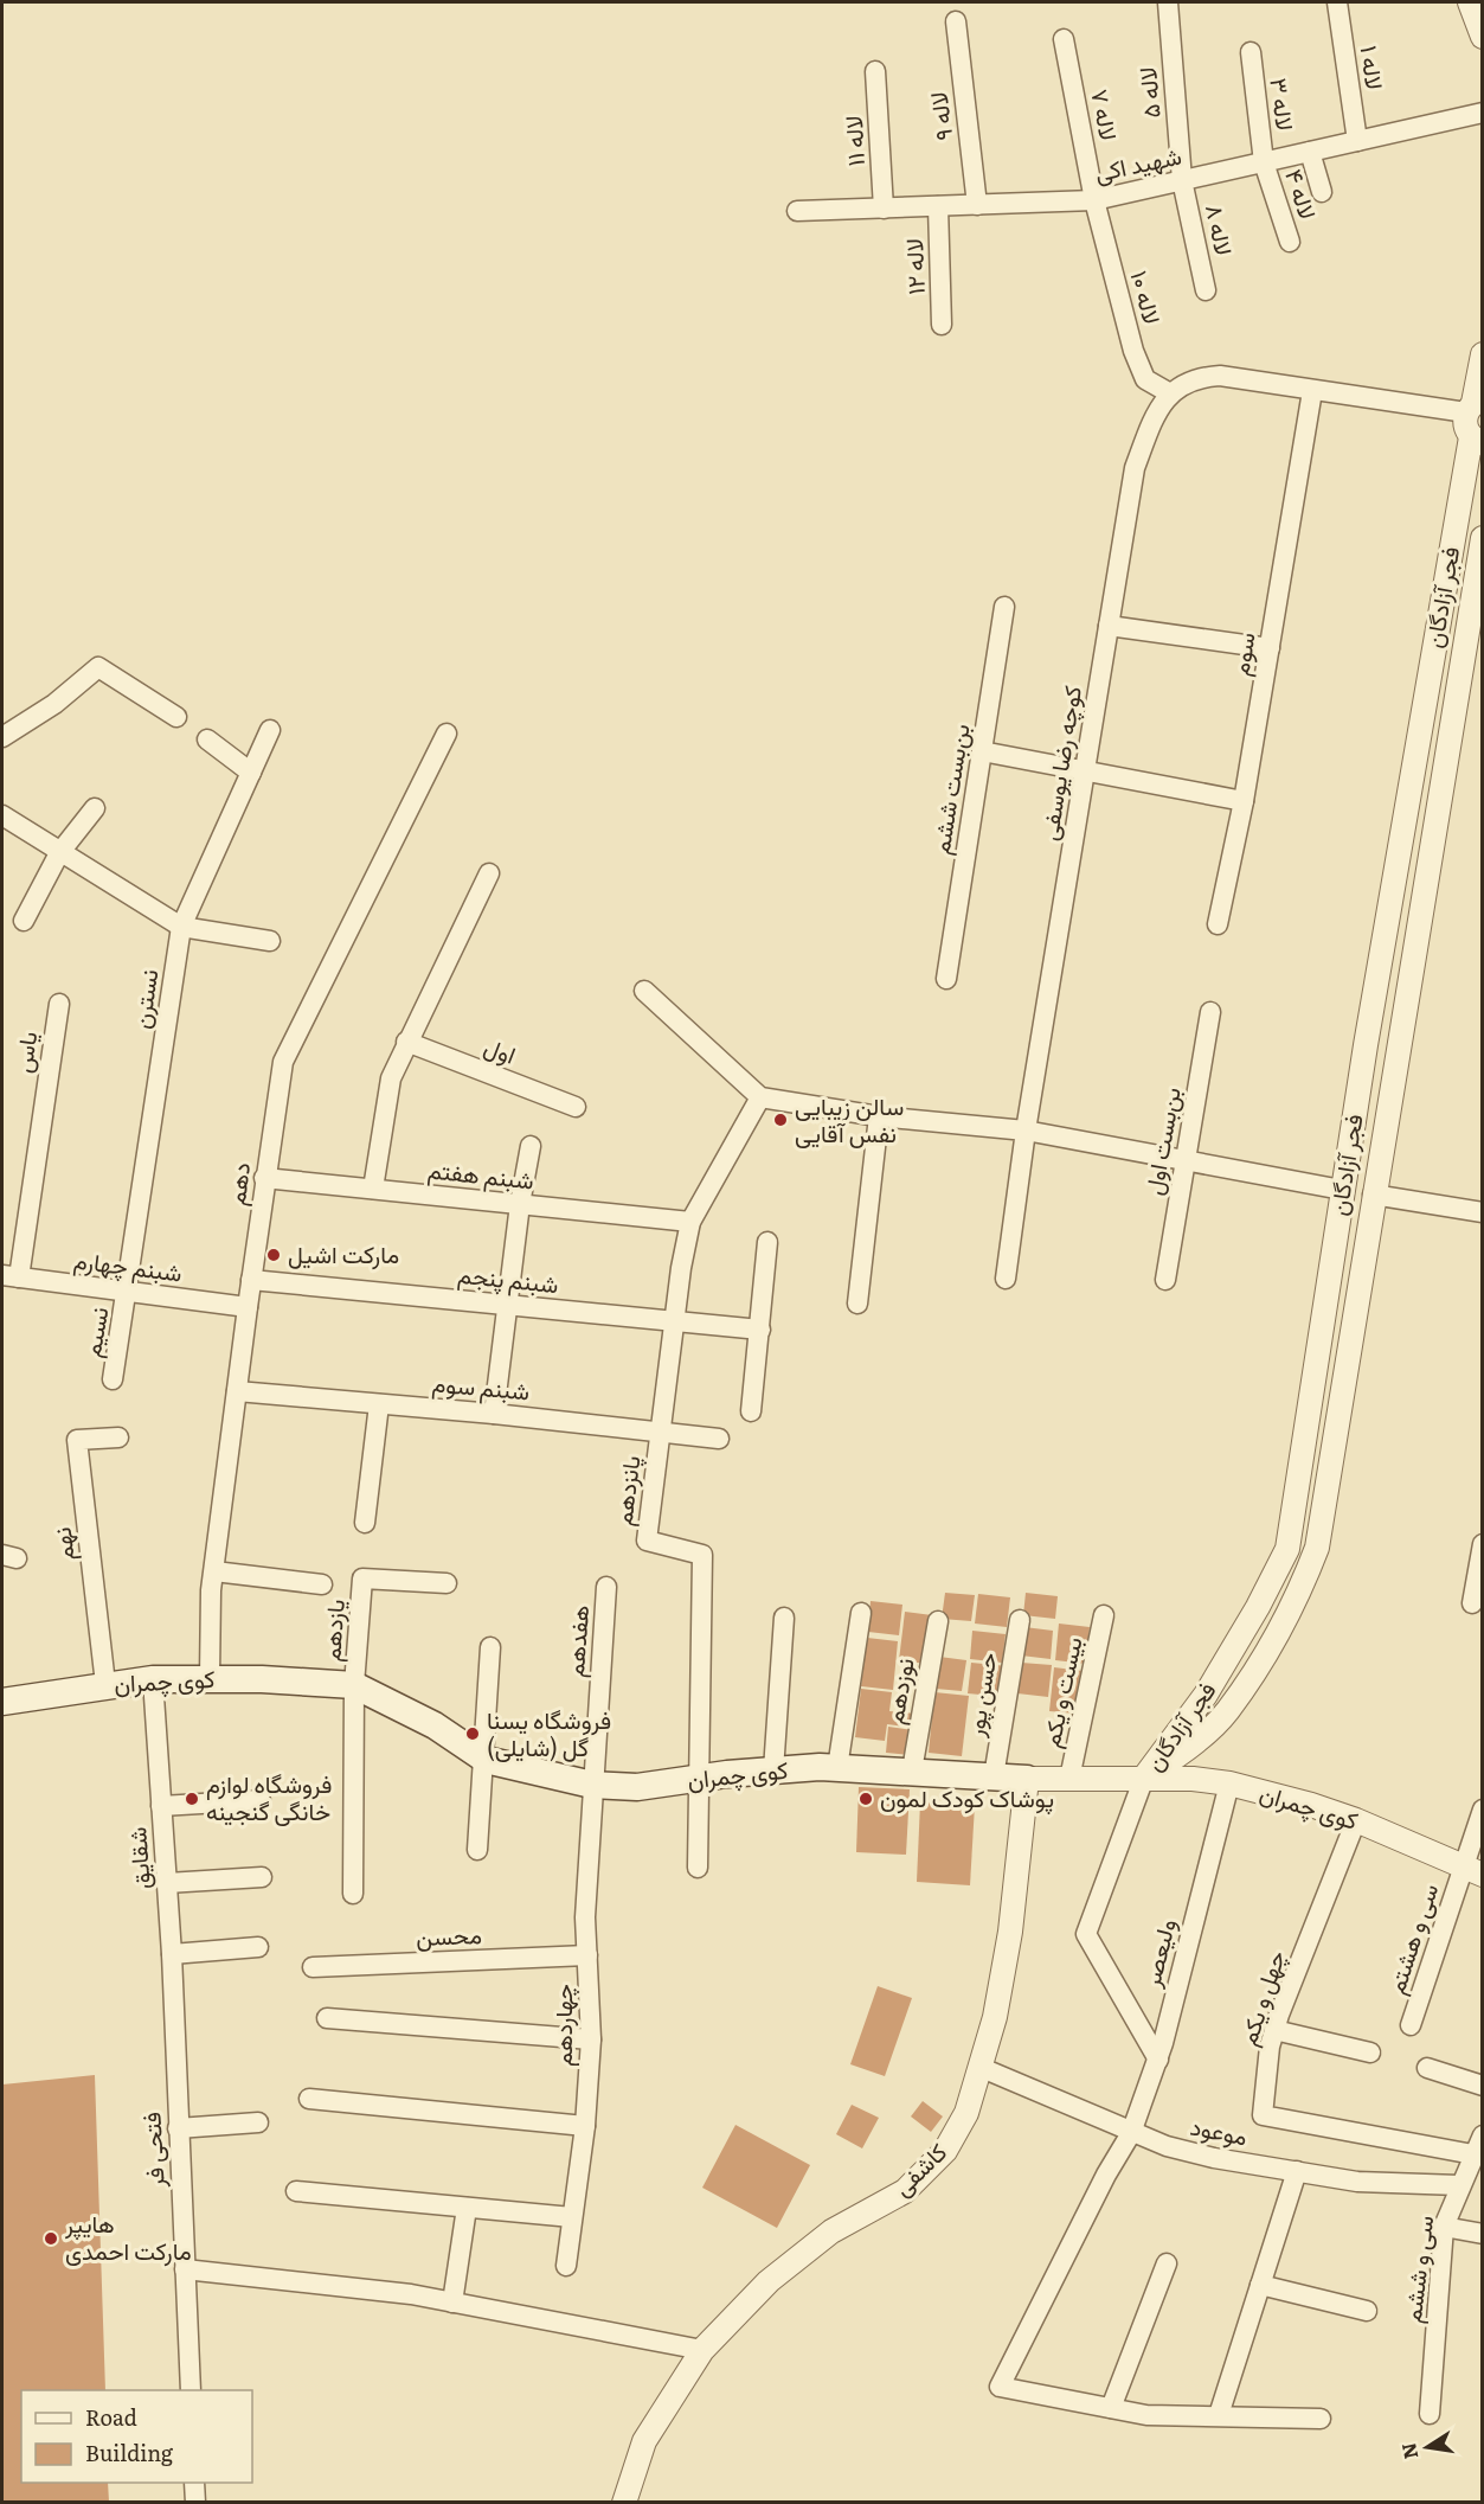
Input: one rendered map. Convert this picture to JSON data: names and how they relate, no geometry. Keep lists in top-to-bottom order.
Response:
{
  "streets": {
    "main road": ["کوی چمران"],
    "street": [
      "لاله ۱",
      "لاله ۵",
      "لاله ۳",
      "لاله ۷",
      "لاله ۹",
      "لاله ۱۱",
      "شهید اکی",
      "لاله ۴",
      "لاله ۸",
      "لاله ۱۲",
      "لاله ۱۰",
      "فجر آزادگان",
      "سوم",
      "کوچه رضا یوسفی",
      "بن‌بست ششم",
      "نسترن",
      "اول",
      "یاس",
      "بن‌بست اول",
      "شبنم هفتم",
      "دهم",
      "شبنم چهارم",
      "شبنم پنجم",
      "نسیم",
      "شبنم سوم",
      "پانزدهم",
      "نهم",
      "یازدهم",
      "هفدهم",
      "نوزدهم",
      "بیست و یکم",
      "حسن پور",
      "شقایق",
      "محسن",
      "سی و هشتم",
      "ولیعصر",
      "چهل و یکم",
      "چهاردهم",
      "موعود",
      "فتحی فر",
      "کاشفی",
      "سی و ششم"
    ]
  },
  "crossings": [
    ["لاله ۱", "شهید اکی"],
    ["لاله ۵", "شهید اکی"],
    ["لاله ۵", "لاله ۸"],
    ["لاله ۳", "شهید اکی"],
    ["لاله ۳", "لاله ۴"],
    ["لاله ۷", "شهید اکی"],
    ["لاله ۷", "لاله ۱۰"],
    ["لاله ۹", "شهید اکی"],
    ["لاله ۱۱", "شهید اکی"],
    ["شهید اکی", "لاله ۴"],
    ["شهید اکی", "لاله ۸"],
    ["شهید اکی", "لاله ۱۲"],
    ["شهید اکی", "لاله ۱۰"],
    ["لاله ۱۰", "کوچه رضا یوسفی"],
    ["فجر آزادگان", "کوی چمران"],
    ["نسترن", "شبنم چهارم"],
    ["نسترن", "نسیم"],
    ["یاس", "شبنم چهارم"],
    ["شبنم هفتم", "دهم"],
    ["شبنم هفتم", "پانزدهم"],
    ["دهم", "شبنم چهارم"],
    ["دهم", "شبنم پنجم"],
    ["دهم", "شبنم سوم"],
    ["دهم", "کوی چمران"],
    ["شبنم چهارم", "نسیم"],
    ["شبنم پنجم", "پانزدهم"],
    ["شبنم سوم", "پانزدهم"],
    ["پانزدهم", "کوی چمران"],
    ["نهم", "کوی چمران"],
    ["یازدهم", "کوی چمران"],
    ["هفدهم", "کوی چمران"],
    ["هفدهم", "چهاردهم"],
    ["کوی چمران", "نوزدهم"],
    ["کوی چمران", "بیست و یکم"],
    ["کوی چمران", "حسن پور"],
    ["کوی چمران", "شقایق"],
    ["کوی چمران", "سی و هشتم"],
    ["کوی چمران", "ولیعصر"],
    ["کوی چمران", "چهل و یکم"],
    ["کوی چمران", "چهاردهم"],
    ["کوی چمران", "کاشفی"],
    ["شقایق", "فتحی فر"],
    ["محسن", "چهاردهم"],
    ["ولیعصر", "موعود"],
    ["چهل و یکم", "سی و ششم"],
    ["موعود", "کاشفی"],
    ["موعود", "سی و ششم"]
  ],
  "places": [
    "سالن زیبایی نفس آقایی",
    "مارکت اشیل",
    "فروشگاه یسنا گل (شایلی)",
    "فروشگاه لوازم خانگی گنجینه",
    "پوشاک کودک لمون",
    "هایپر مارکت احمدی"
  ],
  "legend": ["Road", "Building"],
  "north": "left"
}
